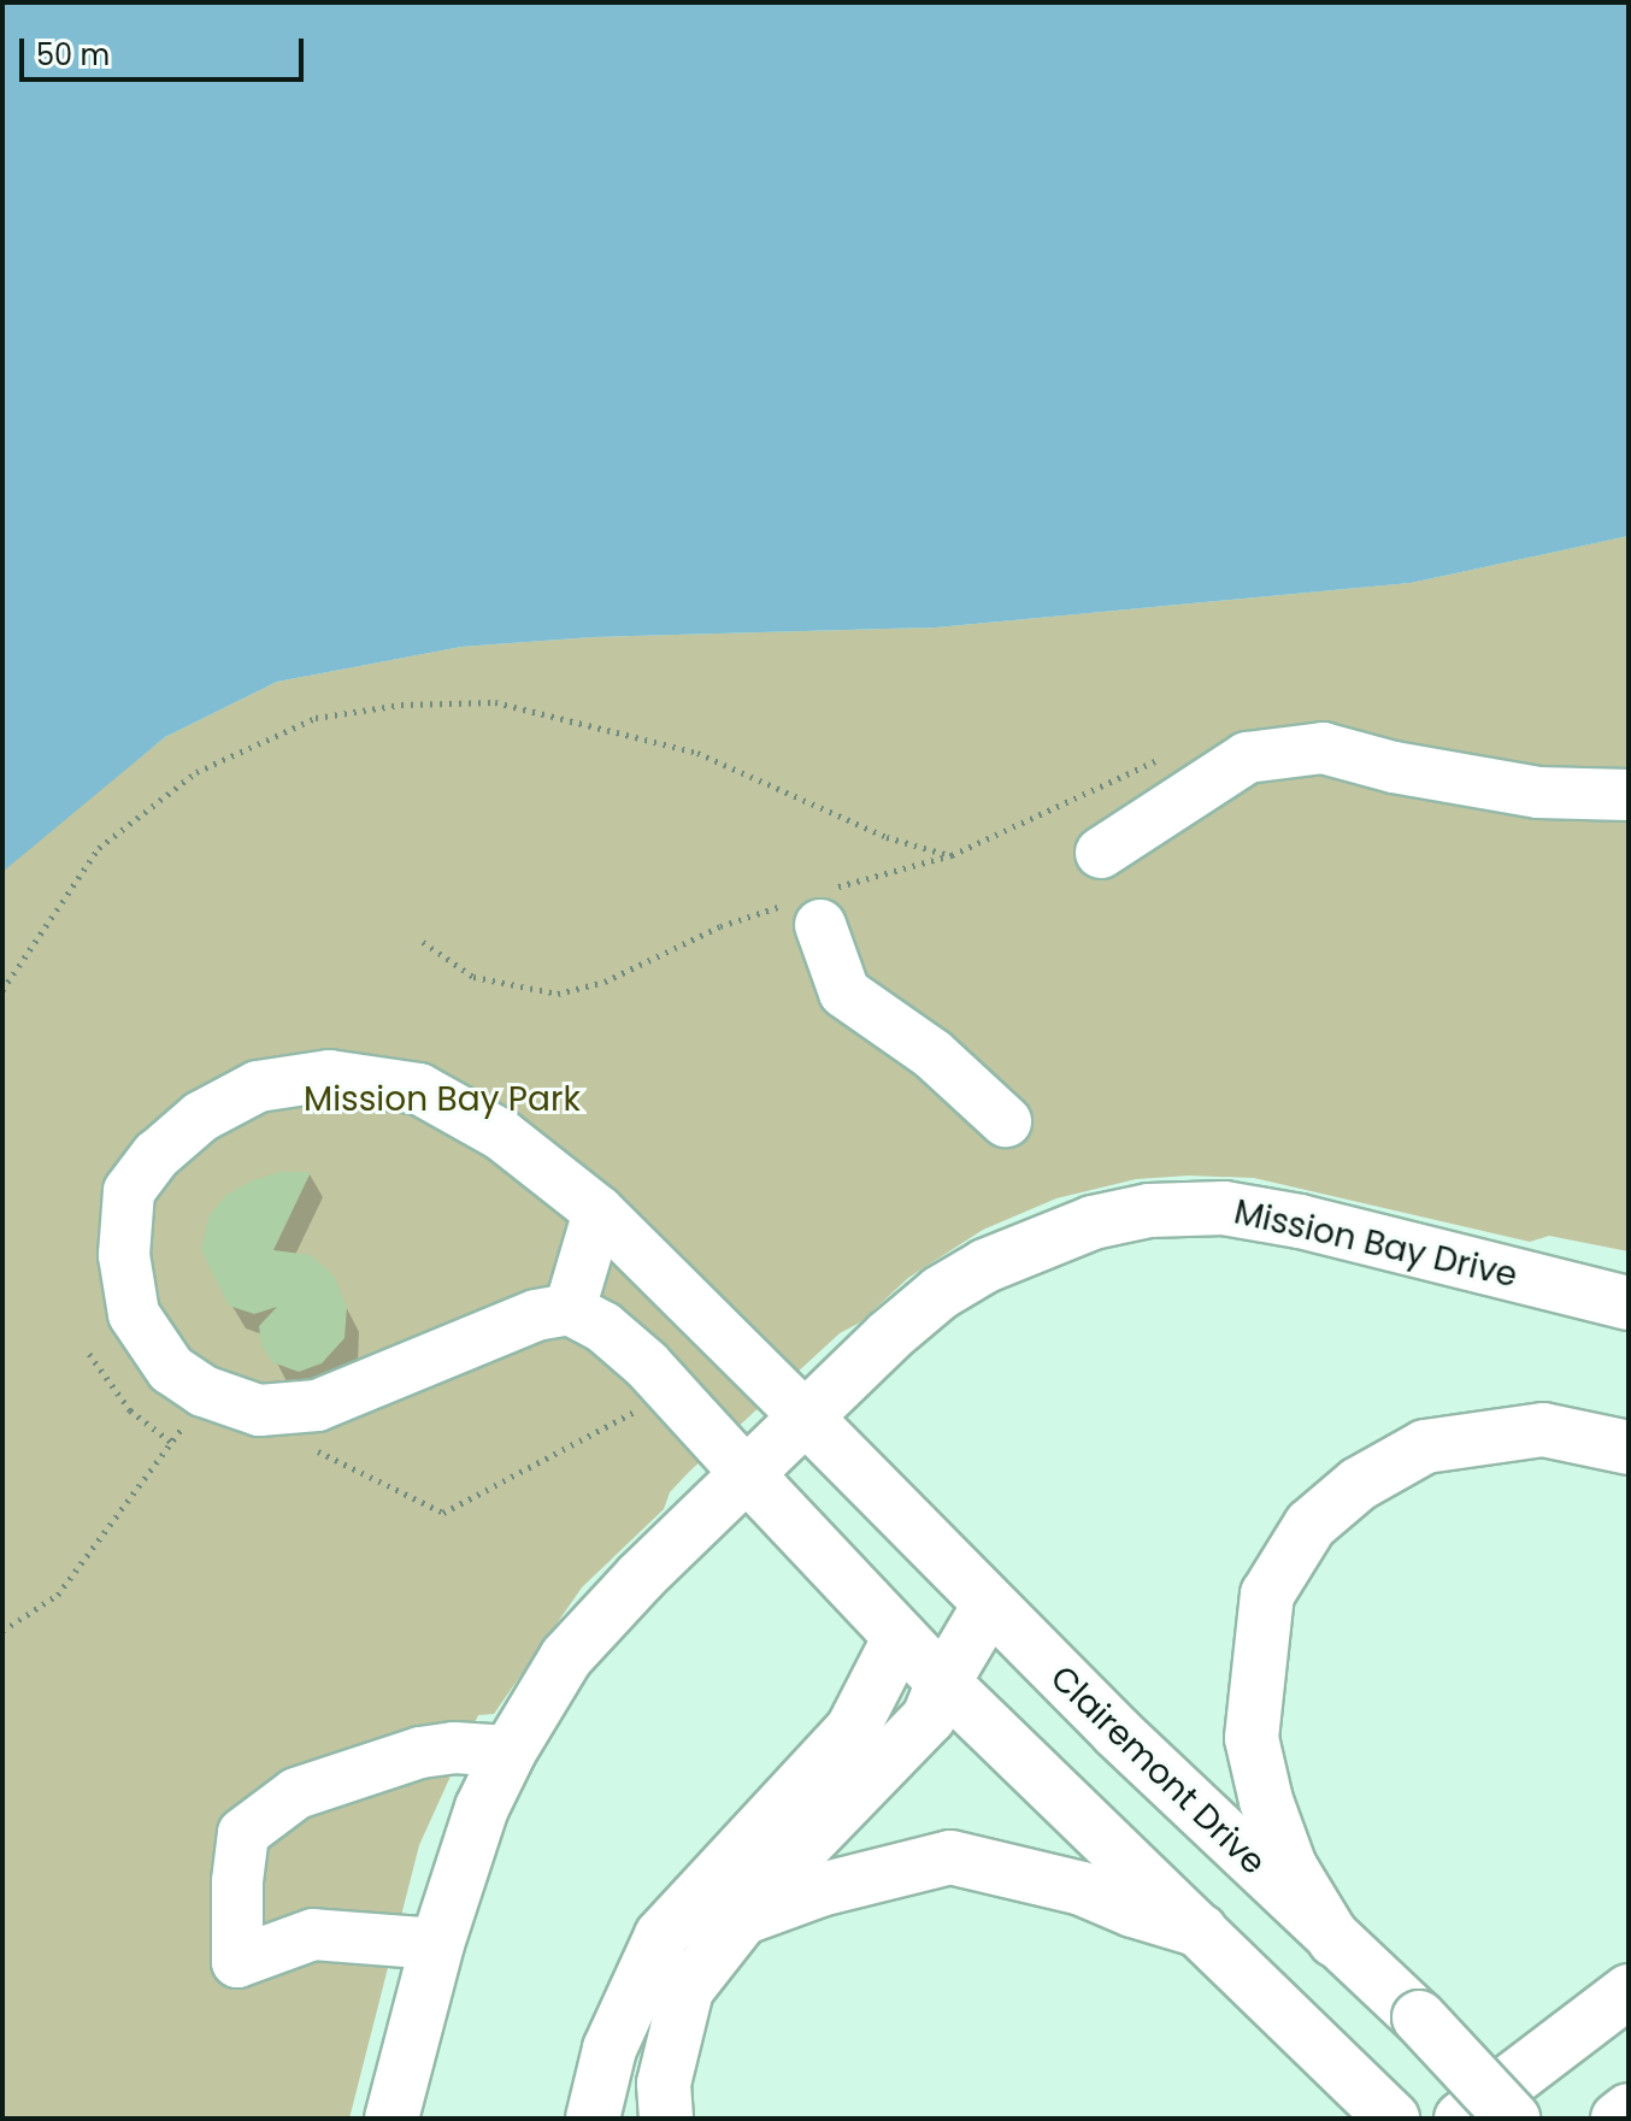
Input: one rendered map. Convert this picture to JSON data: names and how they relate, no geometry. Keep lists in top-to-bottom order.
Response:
{
  "streets": {
    "main road": ["Mission Bay Drive", "Clairemont Drive"]
  },
  "crossings": [
    ["Mission Bay Drive", "Clairemont Drive"]
  ],
  "parks": ["Mission Bay Park"],
  "scale_bar": "50 m"
}
